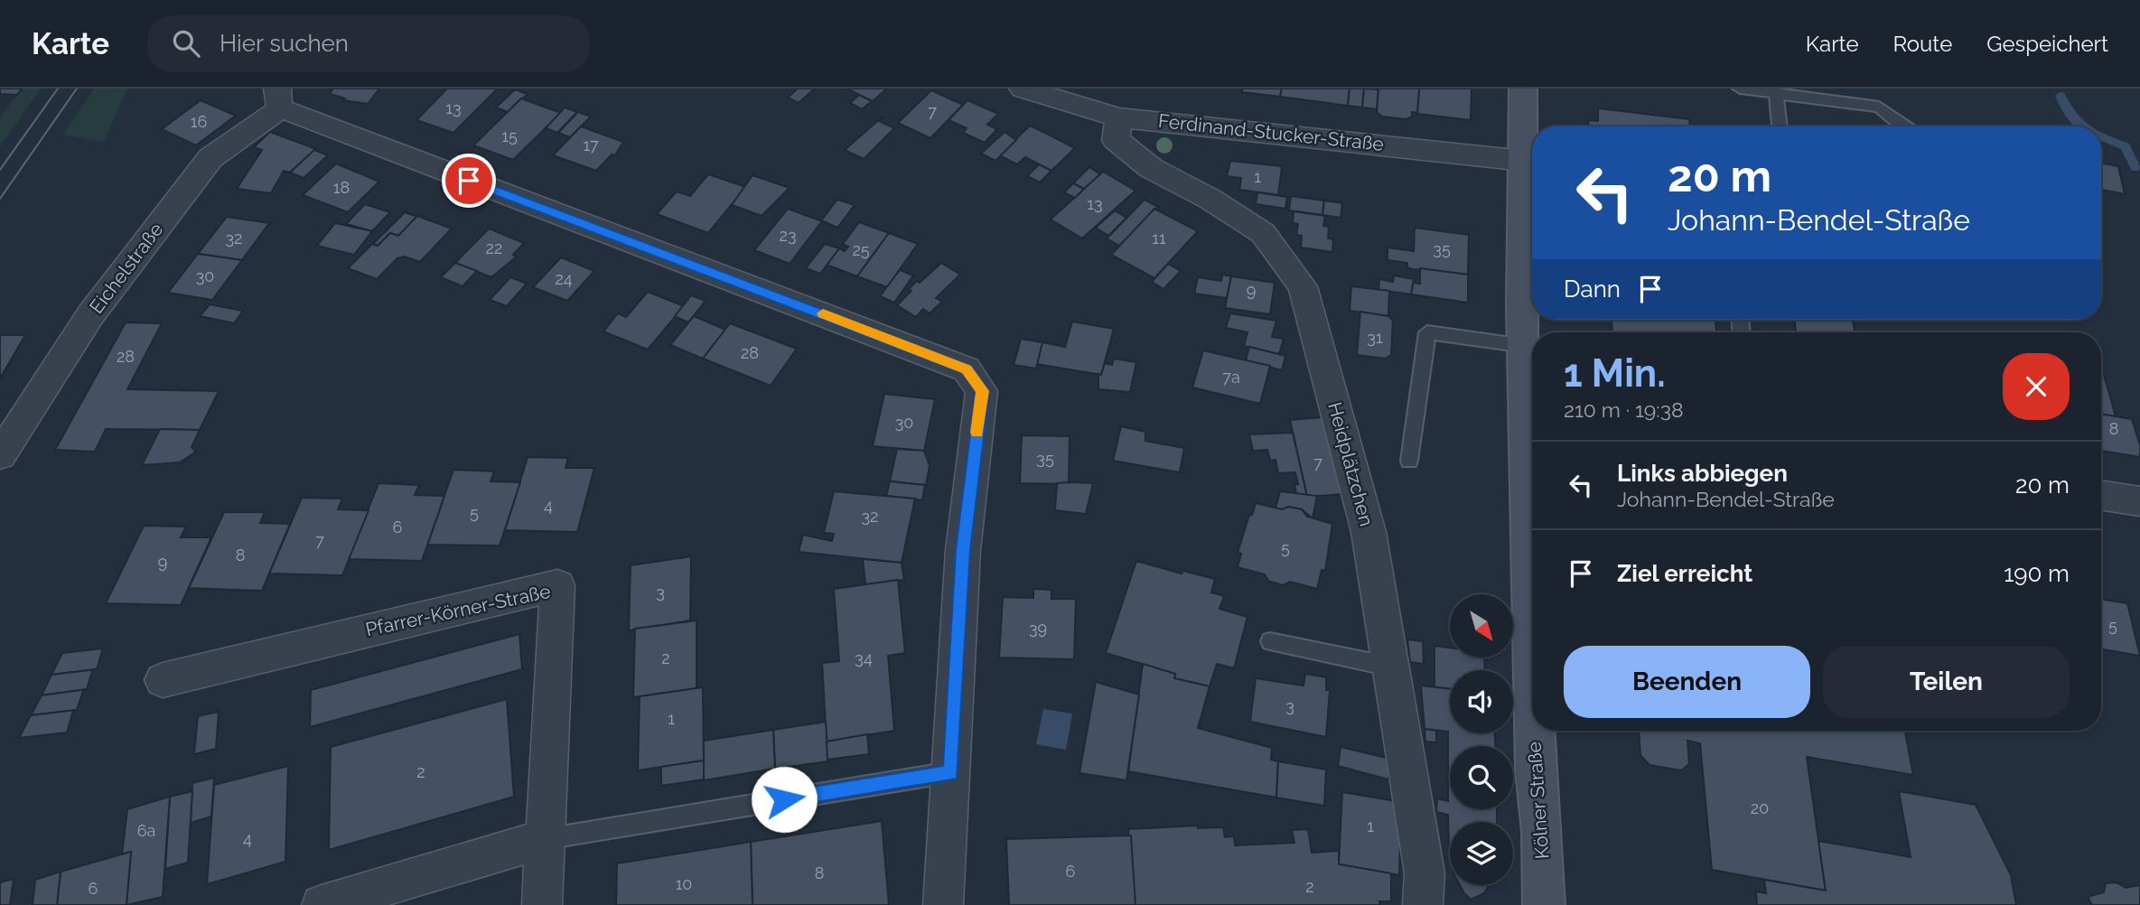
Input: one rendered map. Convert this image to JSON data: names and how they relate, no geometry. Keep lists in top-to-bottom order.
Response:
{
  "streets": {
    "main road": ["Kölner Straße"],
    "street": [
      "Ferdinand-Stucker-Straße",
      "Eichelstraße",
      "Heidplätzchen",
      "Pfarrer-Körner-Straße"
    ]
  },
  "crossings": [
    ["Ferdinand-Stucker-Straße", "Heidplätzchen"],
    ["Ferdinand-Stucker-Straße", "Kölner Straße"]
  ],
  "house_numbers": [
    "13",
    "7",
    "16",
    "15",
    "17",
    "1",
    "18",
    "13",
    "23",
    "32",
    "11",
    "22",
    "35",
    "25",
    "30",
    "24",
    "9",
    "31",
    "28",
    "28",
    "7a",
    "30",
    "8",
    "35",
    "7",
    "4",
    "5",
    "32",
    "6",
    "7",
    "5",
    "8",
    "9",
    "3",
    "5",
    "39",
    "2",
    "34",
    "3",
    "1",
    "2",
    "20",
    "1",
    "6a",
    "4",
    "6",
    "8",
    "10",
    "2",
    "6"
  ],
  "north": "bottom right",
  "page": {
    "header": "Karte",
    "search": "Hier suchen",
    "nav": ["Karte", "Route", "Gespeichert"],
    "turn": ["20 m", "Johann-Bendel-Straße"],
    "then": "Dann",
    "heading": ["1 Min.", "210 m · 19:38"],
    "list": [
      {
        "name": "Links abbiegen",
        "note": "Johann-Bendel-Straße",
        "value": "20 m"
      },
      {
        "name": "Ziel erreicht",
        "value": "190 m"
      }
    ],
    "buttons": ["Beenden", "Teilen"]
  }
}
